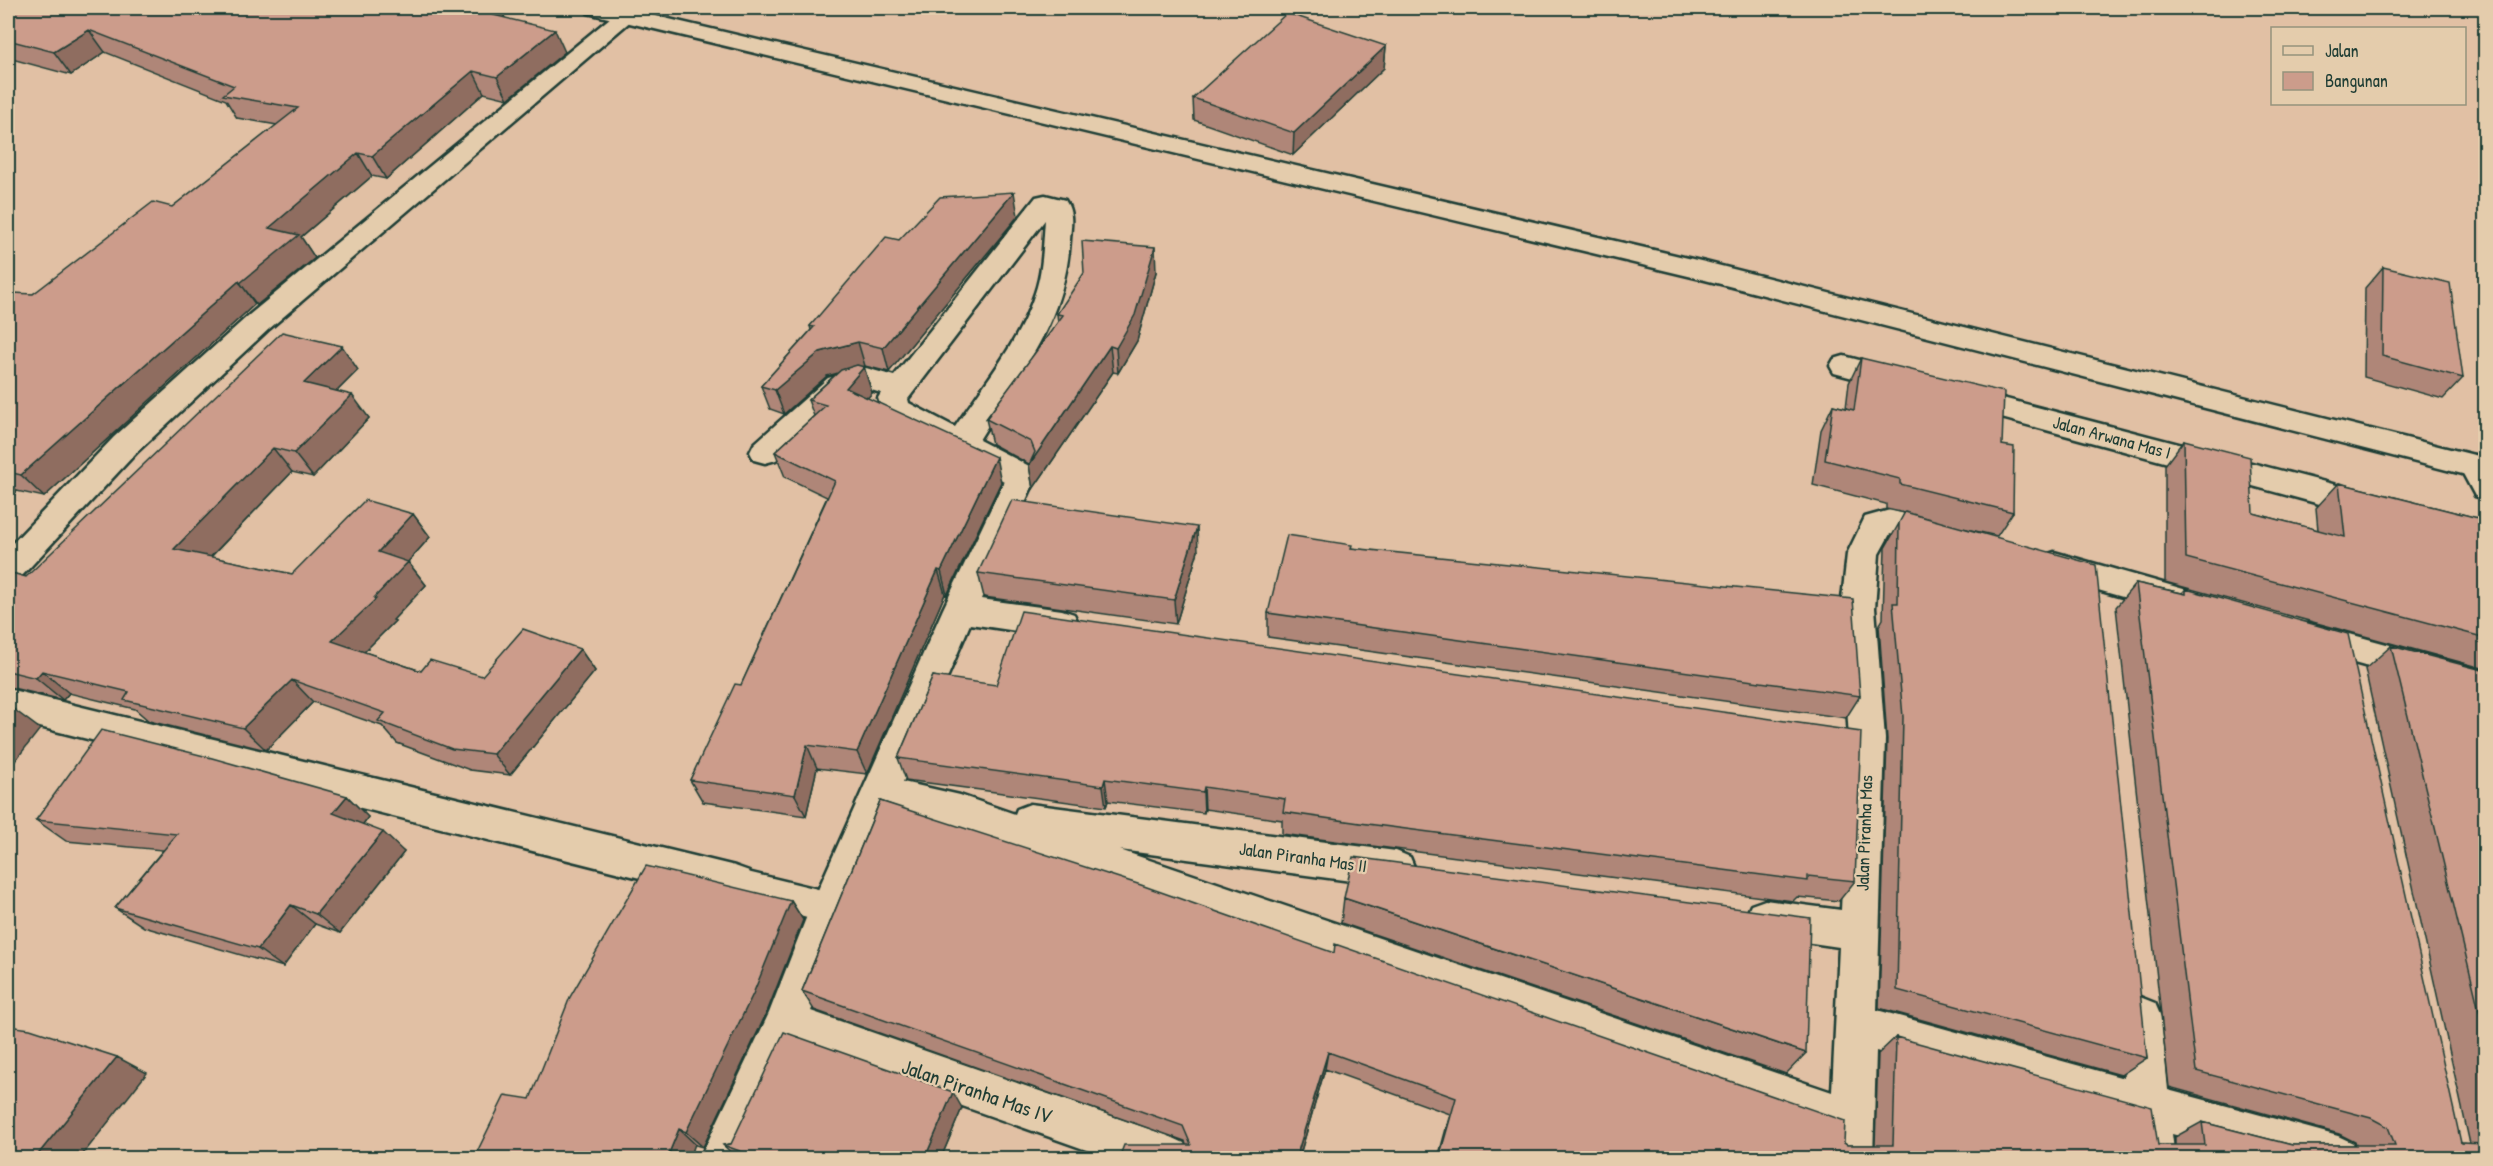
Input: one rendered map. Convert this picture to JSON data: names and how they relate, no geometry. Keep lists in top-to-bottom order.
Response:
{
  "streets": {
    "street": [
      "Jalan Arwana Mas I",
      "Jalan Piranha Mas",
      "Jalan Piranha Mas II",
      "Jalan Piranha Mas IV"
    ]
  },
  "legend": ["Jalan", "Bangunan"]
}
